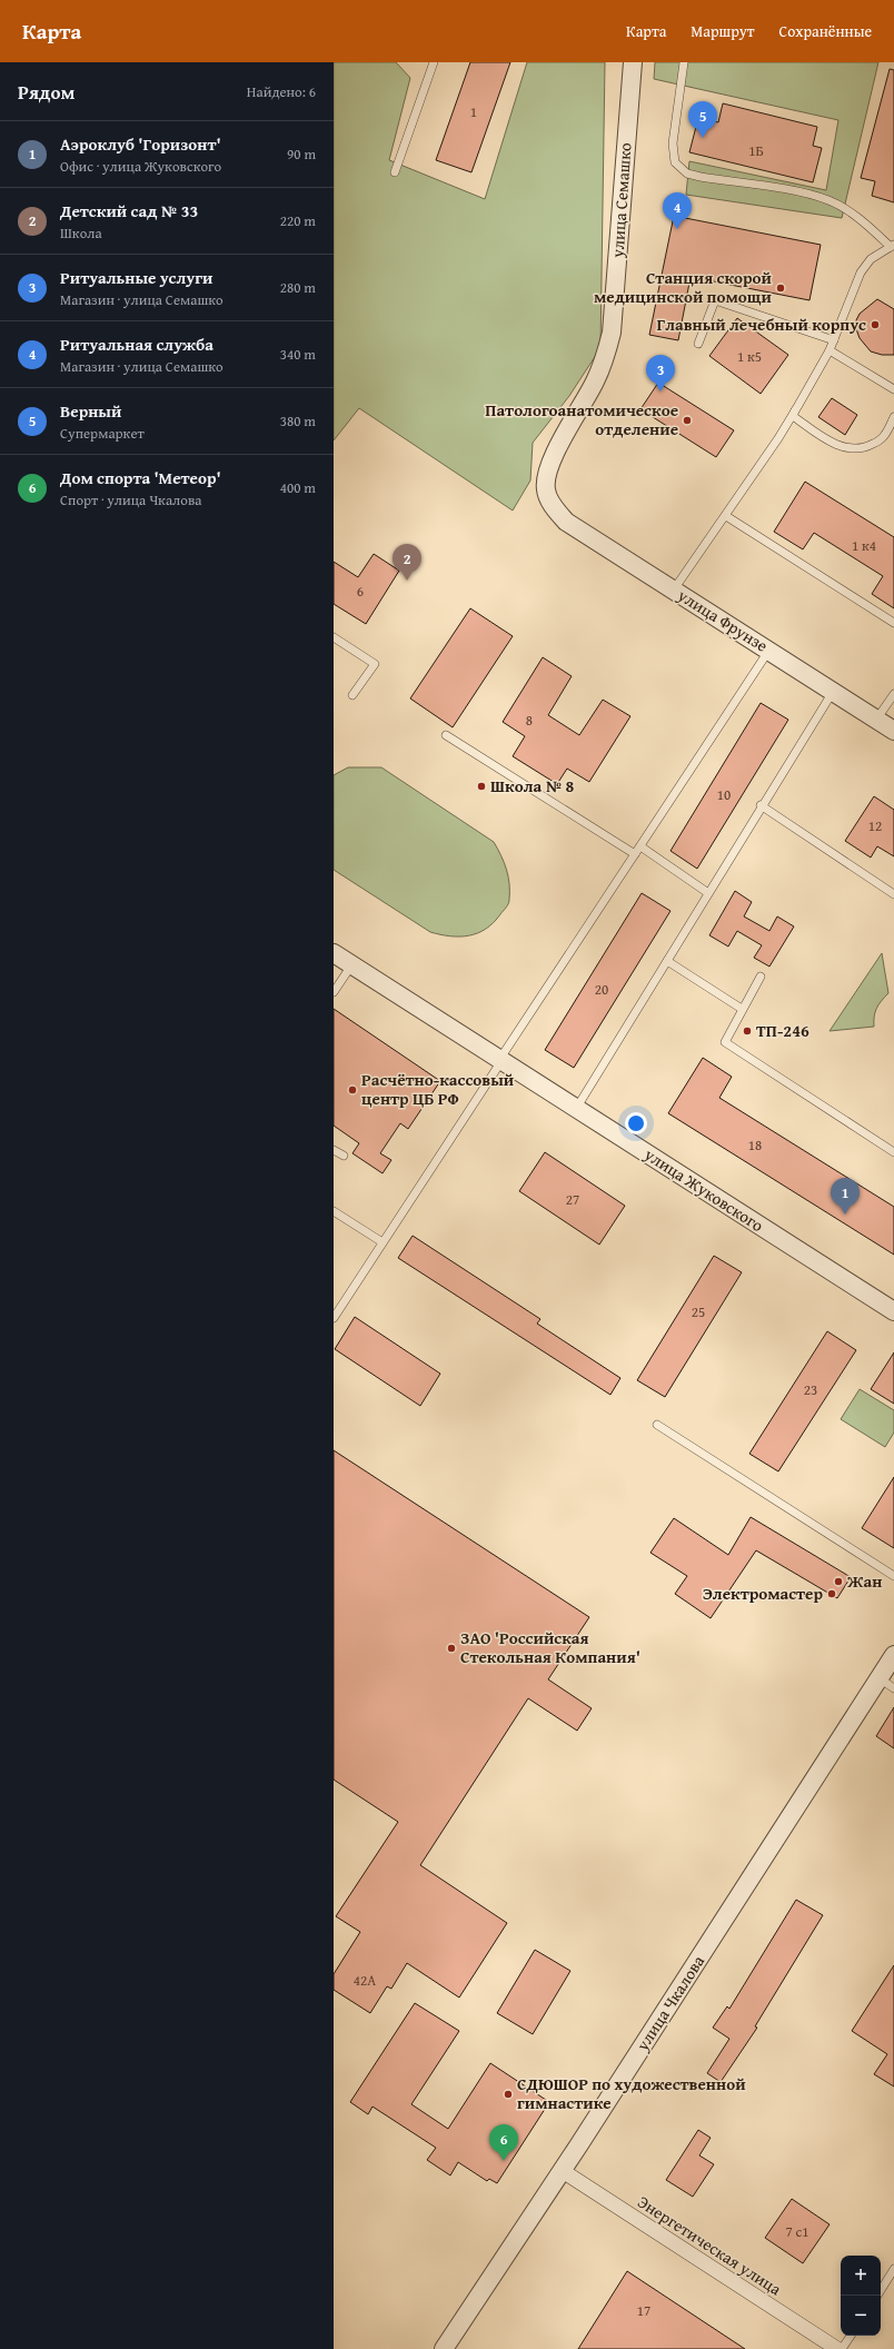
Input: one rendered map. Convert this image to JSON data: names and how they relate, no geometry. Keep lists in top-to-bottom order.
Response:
{
  "streets": {
    "street": [
      "улица Семашко",
      "улица Фрунзе",
      "улица Жуковского",
      "улица Чкалова",
      "Энергетическая улица"
    ]
  },
  "crossings": [
    ["улица Семашко", "улица Фрунзе"],
    ["улица Чкалова", "Энергетическая улица"]
  ],
  "places": [
    "Станция скорой медицинской помощи",
    "Главный лечебный корпус",
    "Патологоанатомическое отделение",
    "Школа № 8",
    "ТП-246",
    "Расчётно-кассовый центр ЦБ РФ",
    "Жан",
    "Электромастер",
    "ЗАО 'Российская Стекольная Компания'",
    "СДЮШОР по художественной гимнастике"
  ],
  "house_numbers": [
    "1",
    "1Б",
    "1 к5",
    "1 к4",
    "6",
    "8",
    "10",
    "12",
    "20",
    "18",
    "27",
    "25",
    "23",
    "42А",
    "7 с1",
    "17"
  ],
  "page": {
    "header": "Карта",
    "nav": ["Карта", "Маршрут", "Сохранённые"],
    "heading": ["Рядом", "Найдено: 6"],
    "pins": [
      "5",
      "4",
      "3",
      "2",
      "1",
      "6"
    ],
    "list": [
      {
        "mark": "1",
        "name": "Аэроклуб 'Горизонт'",
        "note": "Офис · улица Жуковского",
        "value": "90 m"
      },
      {
        "mark": "2",
        "name": "Детский сад № 33",
        "note": "Школа",
        "value": "220 m"
      },
      {
        "mark": "3",
        "name": "Ритуальные услуги",
        "note": "Магазин · улица Семашко",
        "value": "280 m"
      },
      {
        "mark": "4",
        "name": "Ритуальная служба",
        "note": "Магазин · улица Семашко",
        "value": "340 m"
      },
      {
        "mark": "5",
        "name": "Верный",
        "note": "Супермаркет",
        "value": "380 m"
      },
      {
        "mark": "6",
        "name": "Дом спорта 'Метеор'",
        "note": "Спорт · улица Чкалова",
        "value": "400 m"
      }
    ],
    "map_buttons": ["+", "−"]
  }
}
